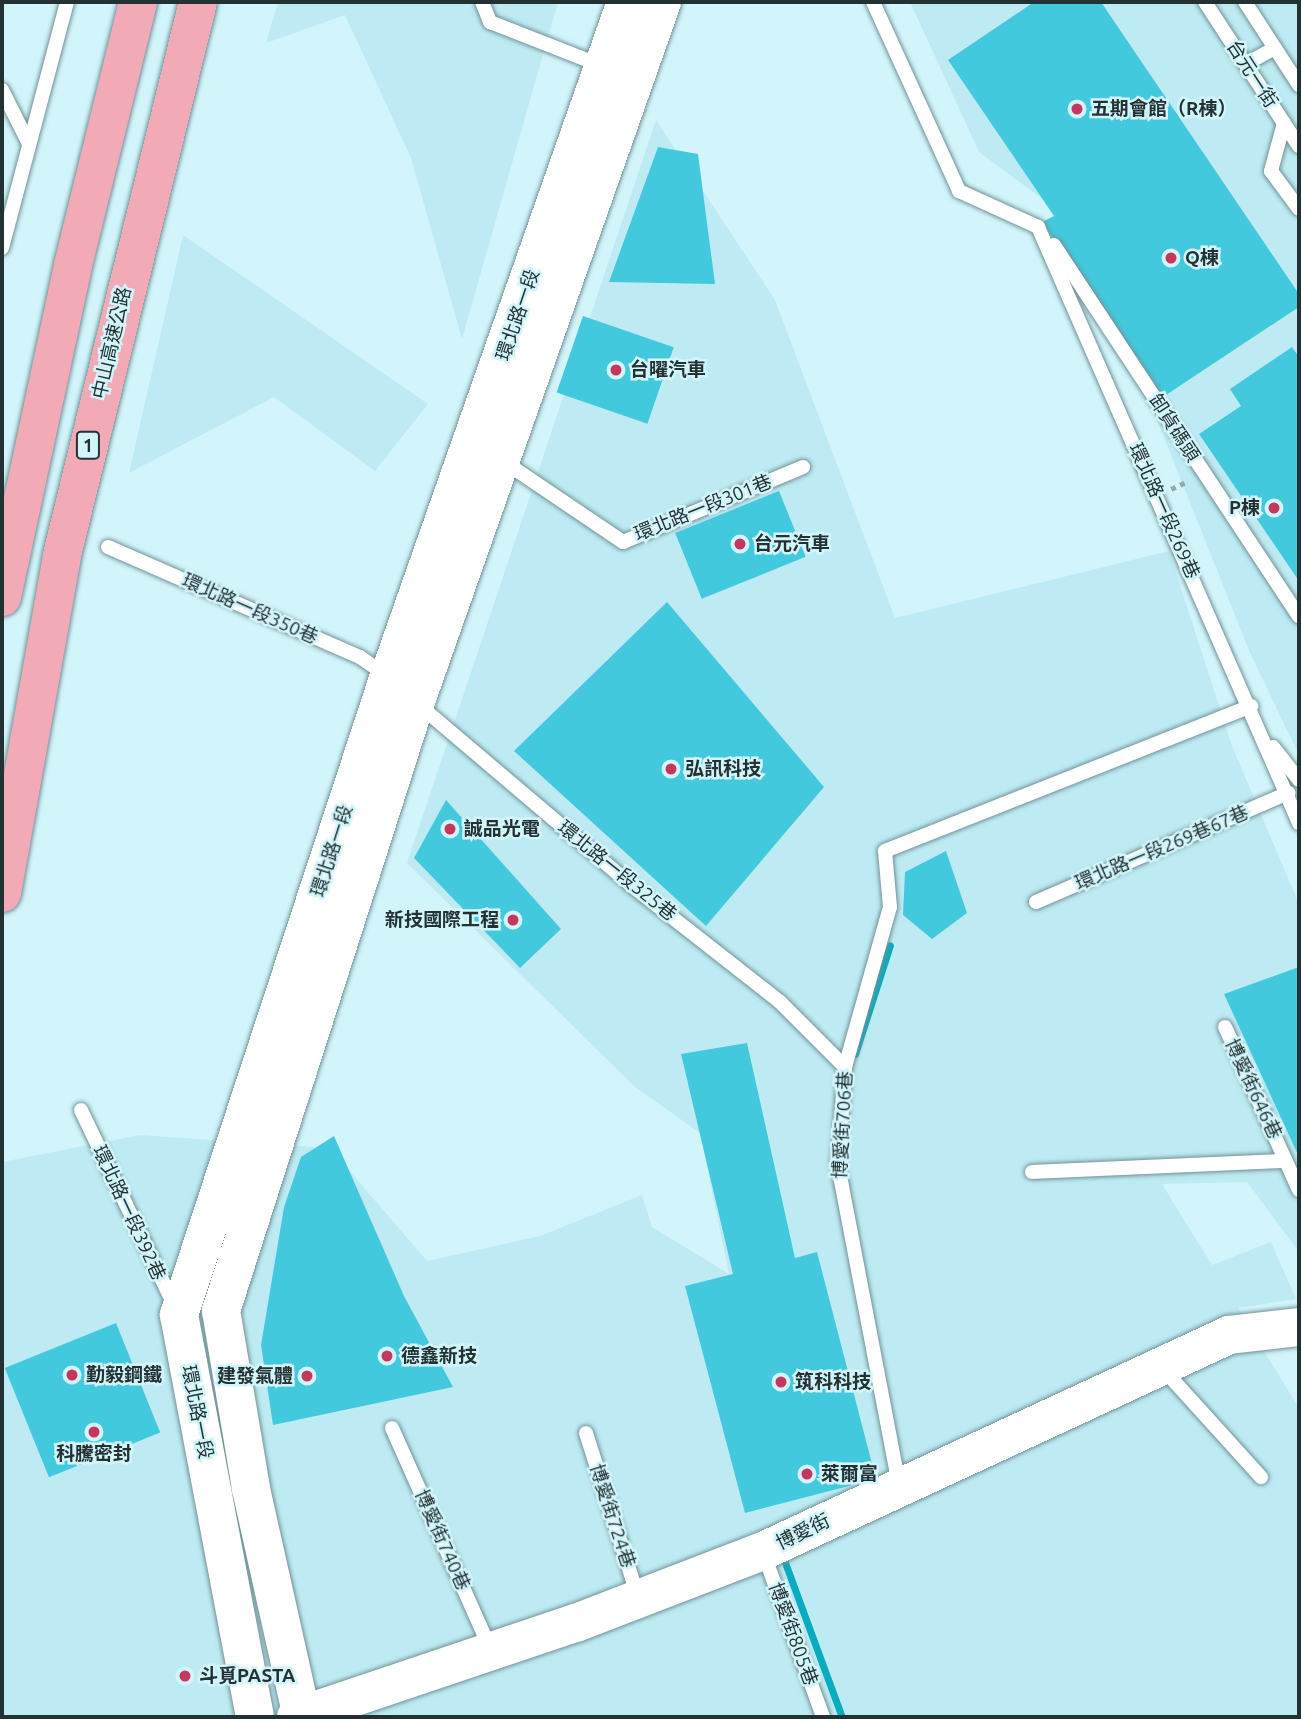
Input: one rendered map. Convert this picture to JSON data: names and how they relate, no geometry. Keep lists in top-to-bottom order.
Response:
{
  "streets": {
    "highway": ["中山高速公路", "1"],
    "street": ["環北路一段", "博愛街"],
    "lane": [
      "台元一街",
      "卸貨碼頭",
      "環北路一段301巷",
      "環北路一段269巷",
      "環北路一段350巷",
      "環北路一段269巷67巷",
      "環北路一段325巷",
      "博愛街646巷",
      "博愛街706巷",
      "環北路一段392巷",
      "博愛街724巷",
      "博愛街740巷",
      "博愛街805巷"
    ]
  },
  "crossings": [
    ["環北路一段", "環北路一段301巷"],
    ["環北路一段", "環北路一段350巷"],
    ["環北路一段", "環北路一段325巷"],
    ["環北路一段", "環北路一段392巷"],
    ["環北路一段", "博愛街"],
    ["卸貨碼頭", "環北路一段269巷"],
    ["環北路一段269巷", "博愛街706巷"],
    ["環北路一段350巷", "環北路一段325巷"],
    ["環北路一段325巷", "博愛街706巷"],
    ["博愛街706巷", "博愛街"],
    ["博愛街724巷", "博愛街"],
    ["博愛街", "博愛街740巷"],
    ["博愛街", "博愛街805巷"]
  ],
  "places": [
    "五期會館（R棟）",
    "Q棟",
    "台曜汽車",
    "P棟",
    "台元汽車",
    "弘訊科技",
    "誠品光電",
    "新技國際工程",
    "德鑫新技",
    "勤毅鋼鐵",
    "建發氣體",
    "筑科科技",
    "科騰密封",
    "萊爾富",
    "斗覓PASTA"
  ]
}
